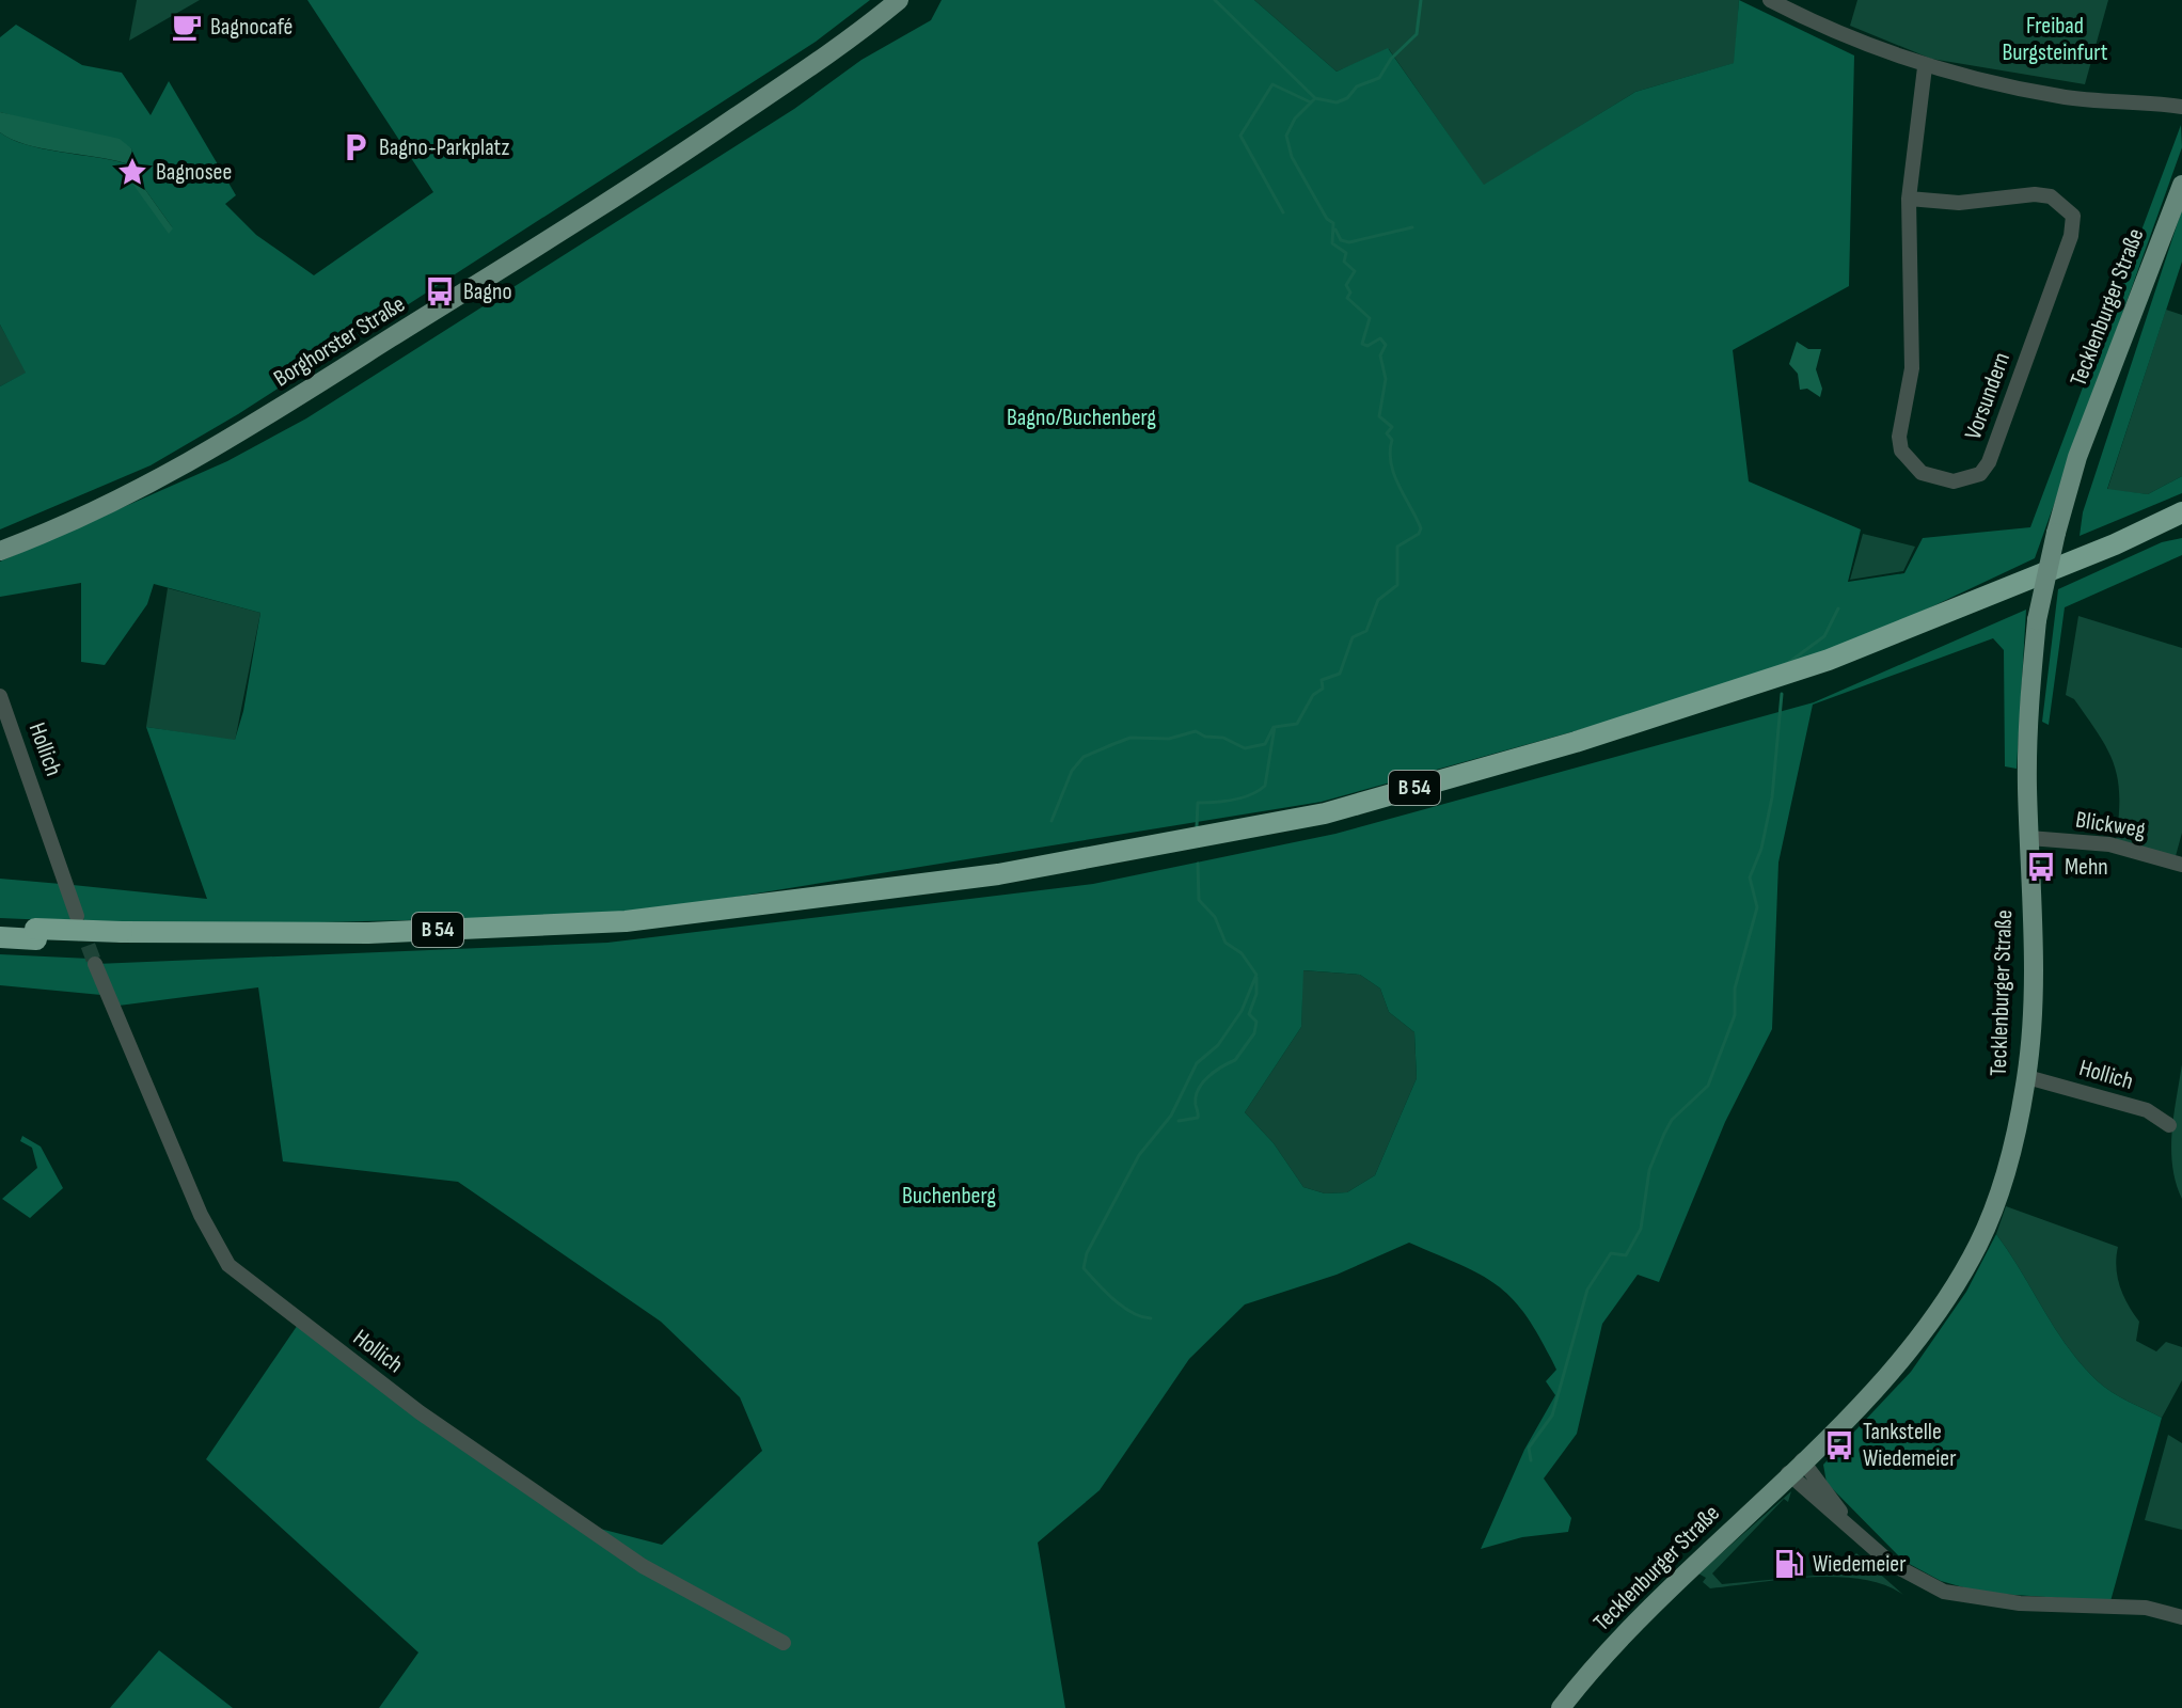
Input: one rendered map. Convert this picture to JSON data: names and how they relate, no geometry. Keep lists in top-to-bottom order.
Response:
{
  "streets": {
    "highway": ["B 54"],
    "main road": ["Tecklenburger Straße", "Borghorster Straße"],
    "street": ["Vorsundern", "Hollich", "Blickweg"]
  },
  "crossings": [
    ["Tecklenburger Straße", "Hollich"],
    ["Tecklenburger Straße", "Blickweg"]
  ],
  "parks": ["Freibad Burgsteinfurt", "Bagno/Buchenberg", "Buchenberg"],
  "places": {
    "cafe": ["Bagnocafé"],
    "parking": ["Bagno-Parkplatz"],
    "place": ["Bagnosee"],
    "bus stop": ["Bagno", "Mehn", "Tankstelle Wiedemeier"],
    "fuel station": ["Wiedemeier"]
  }
}
